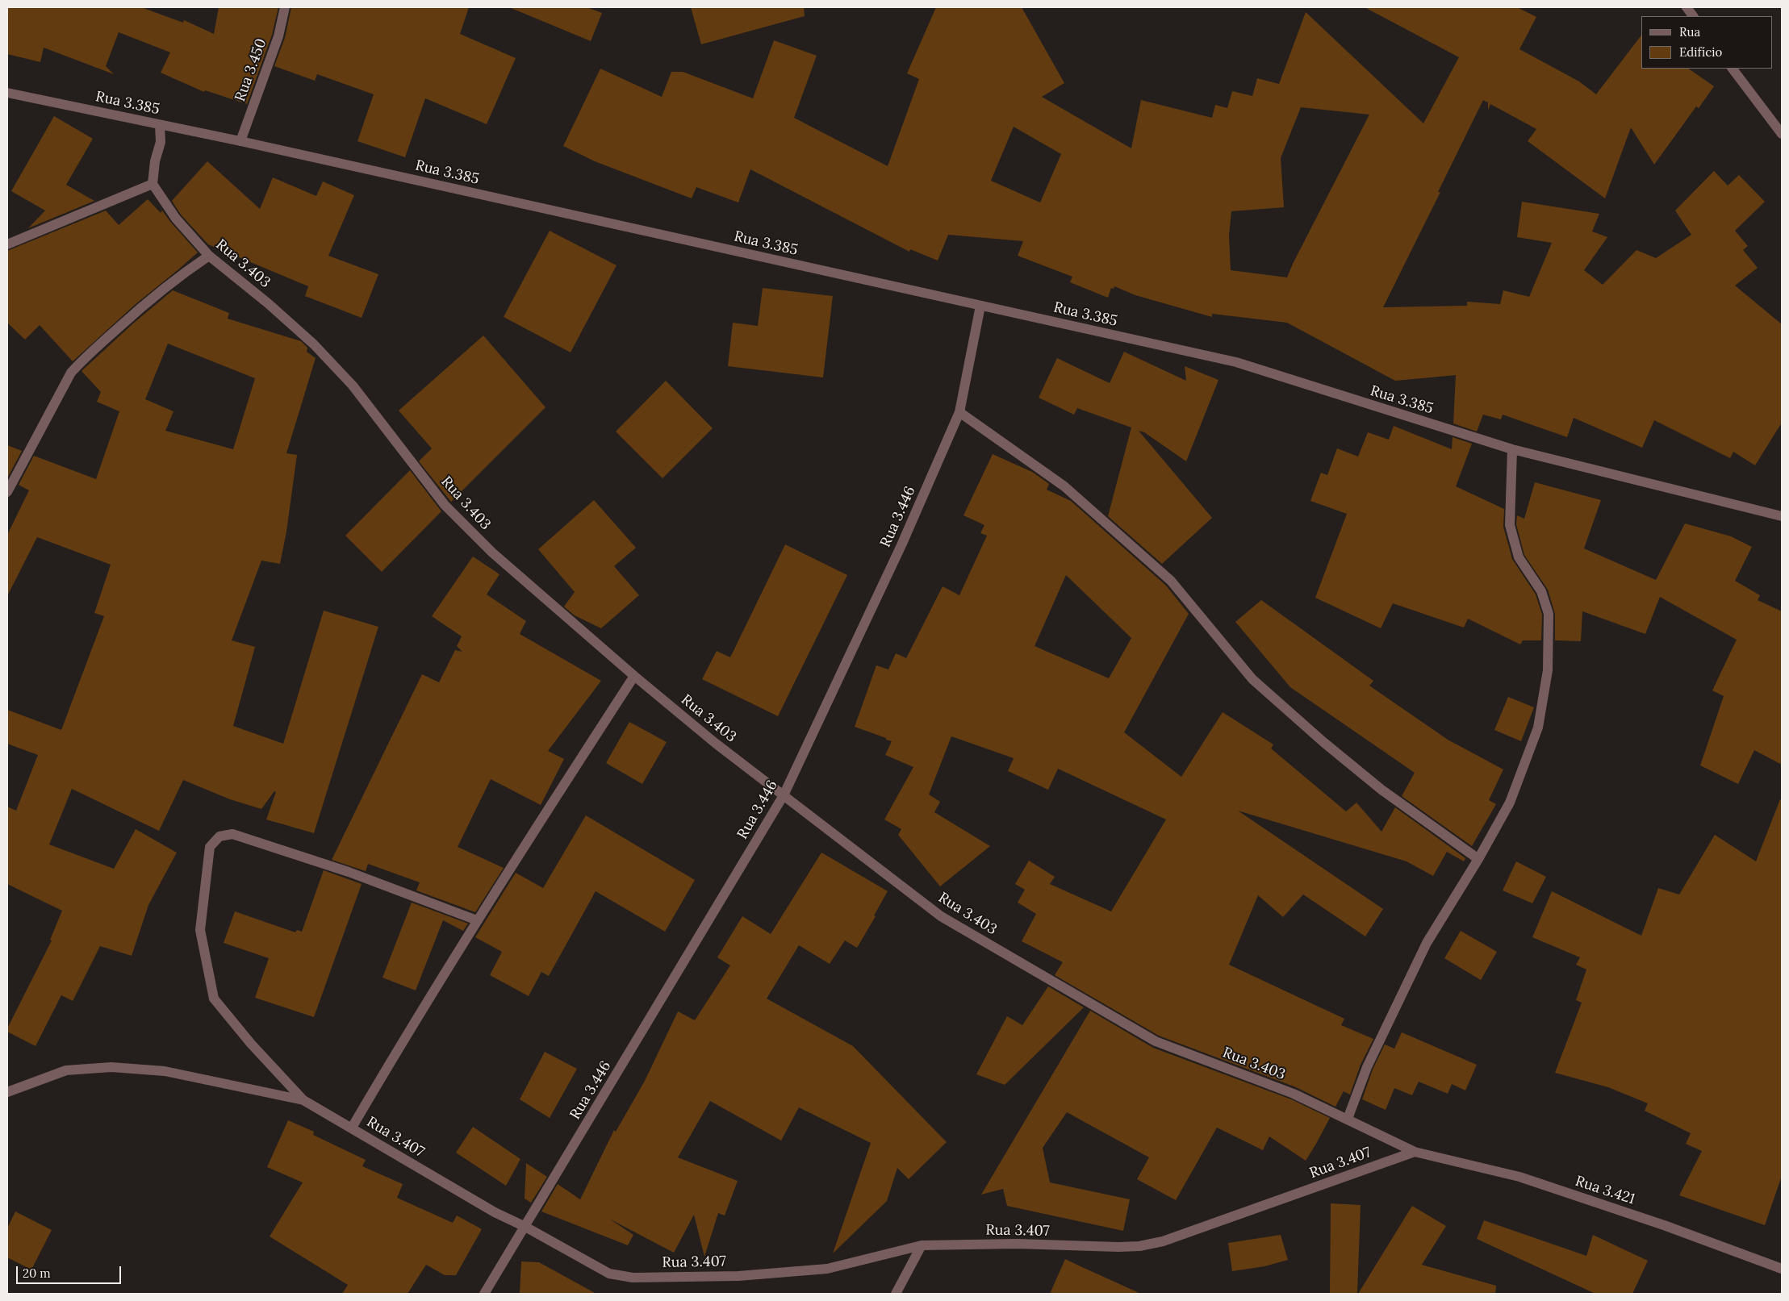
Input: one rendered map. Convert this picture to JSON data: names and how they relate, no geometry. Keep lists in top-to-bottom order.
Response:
{
  "streets": {
    "street": [
      "Rua 3.450",
      "Rua 3.385",
      "Rua 3.403",
      "Rua 3.446",
      "Rua 3.407",
      "Rua 3.421"
    ]
  },
  "crossings": [
    ["Rua 3.450", "Rua 3.385"],
    ["Rua 3.385", "Rua 3.446"],
    ["Rua 3.403", "Rua 3.446"],
    ["Rua 3.403", "Rua 3.407"],
    ["Rua 3.403", "Rua 3.421"],
    ["Rua 3.446", "Rua 3.407"],
    ["Rua 3.407", "Rua 3.421"]
  ],
  "legend": ["Rua", "Edifício"],
  "scale_bar": "20 m"
}
